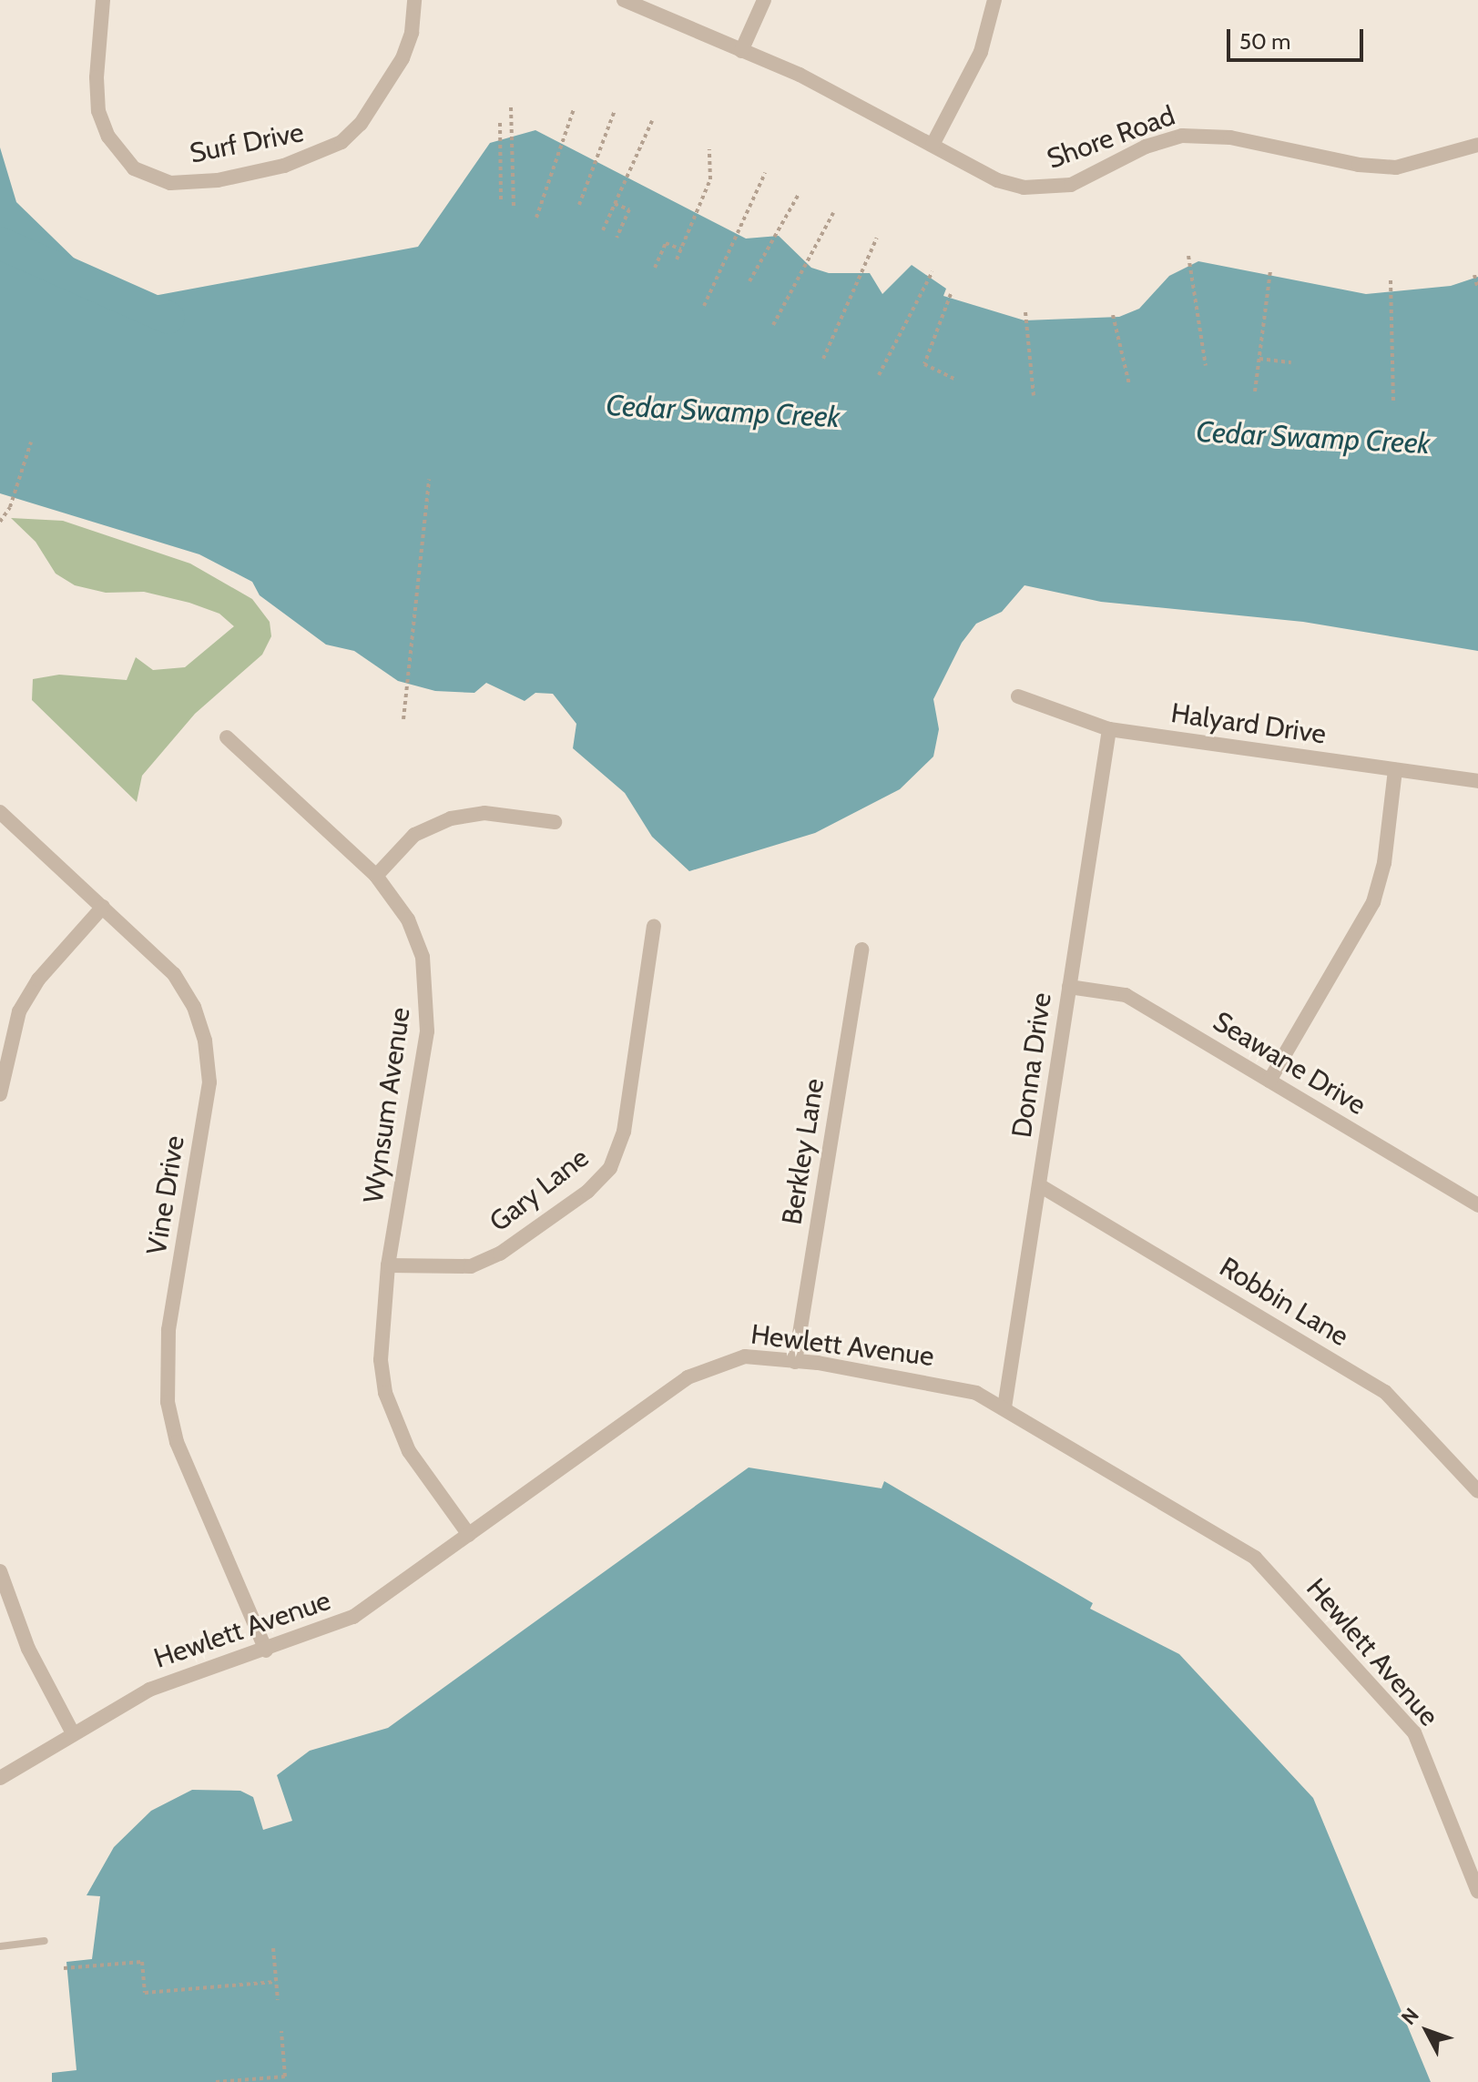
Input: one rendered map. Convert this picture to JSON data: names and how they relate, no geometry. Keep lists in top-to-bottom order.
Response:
{
  "streets": {
    "street": [
      "Shore Road",
      "Surf Drive",
      "Halyard Drive",
      "Seawane Drive",
      "Donna Drive",
      "Wynsum Avenue",
      "Berkley Lane",
      "Gary Lane",
      "Vine Drive",
      "Robbin Lane",
      "Hewlett Avenue"
    ]
  },
  "crossings": [
    ["Halyard Drive", "Donna Drive"],
    ["Seawane Drive", "Donna Drive"],
    ["Donna Drive", "Robbin Lane"],
    ["Donna Drive", "Hewlett Avenue"],
    ["Wynsum Avenue", "Gary Lane"],
    ["Wynsum Avenue", "Hewlett Avenue"],
    ["Berkley Lane", "Hewlett Avenue"],
    ["Vine Drive", "Hewlett Avenue"]
  ],
  "water": ["Cedar Swamp Creek"],
  "scale_bar": "50 m",
  "north": "top left"
}
